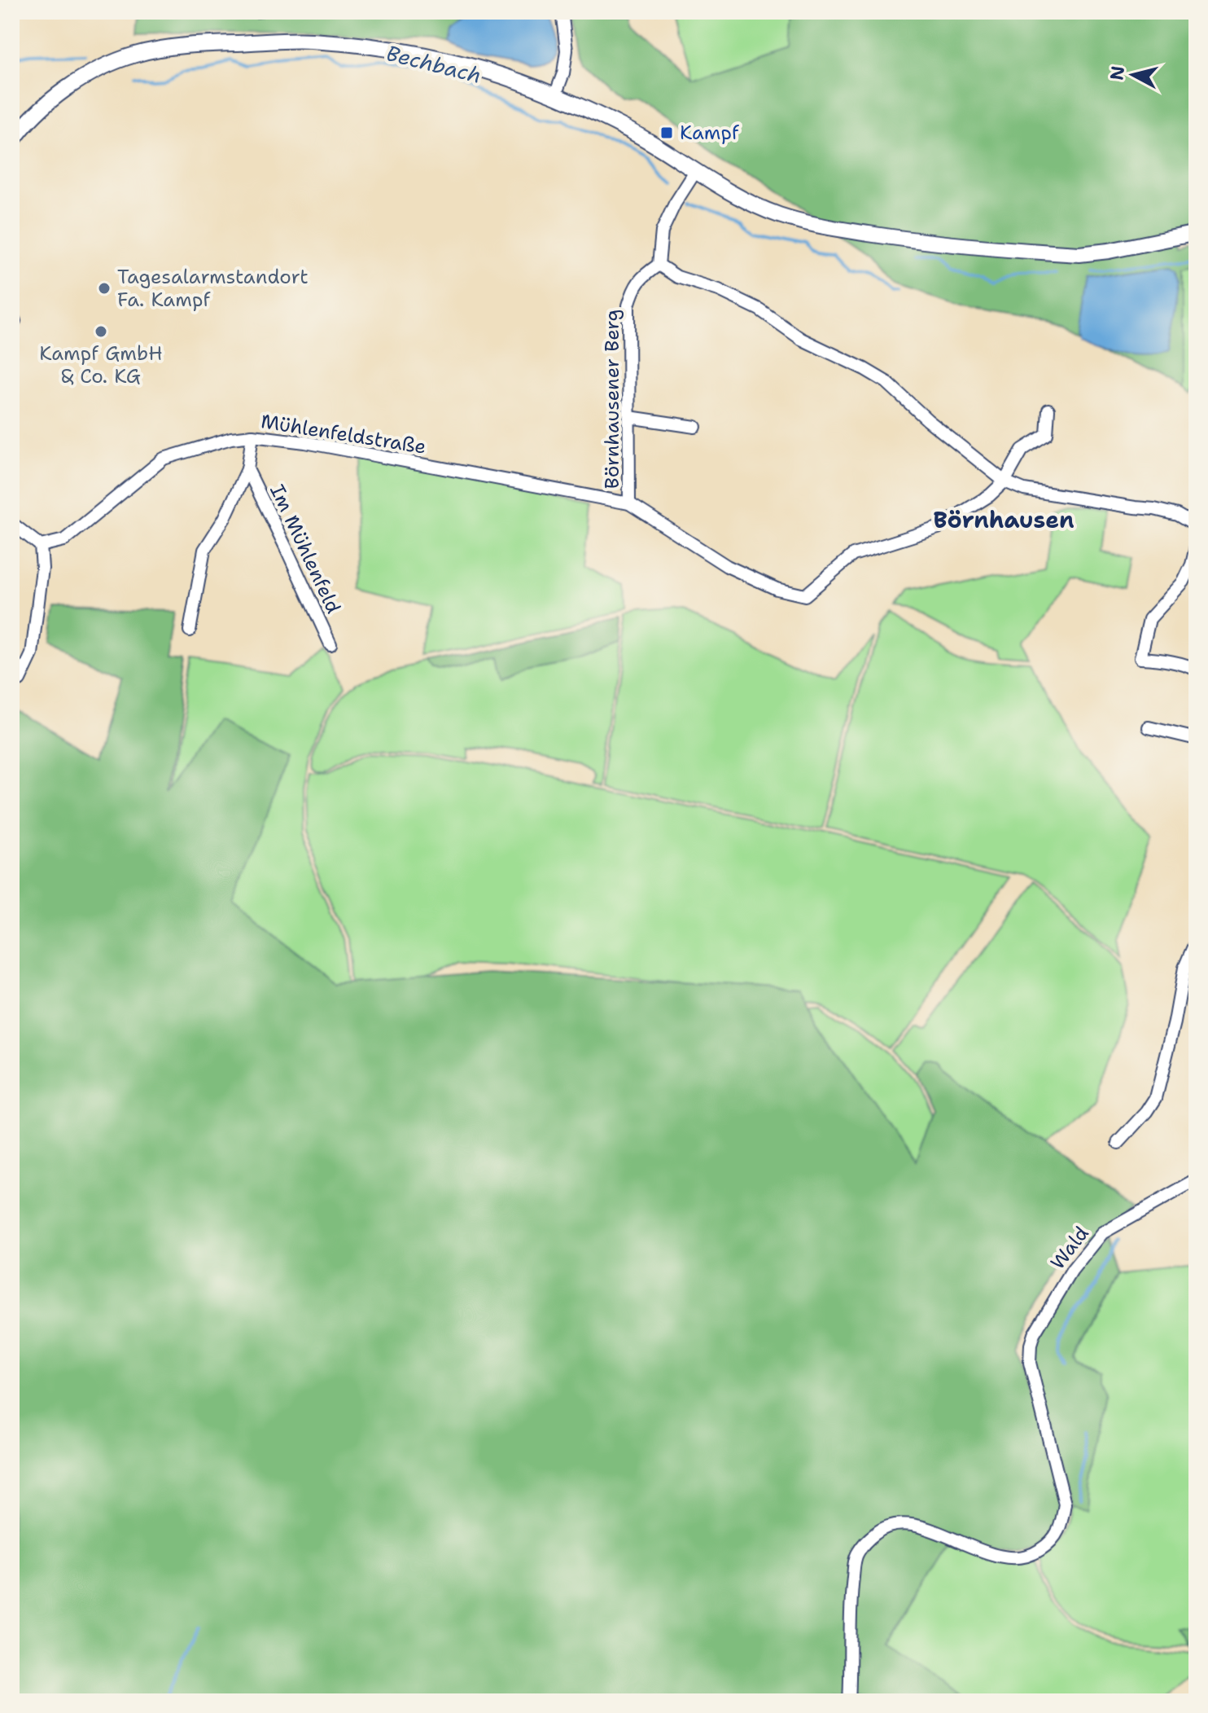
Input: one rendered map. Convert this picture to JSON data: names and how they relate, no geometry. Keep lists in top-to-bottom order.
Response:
{
  "streets": {
    "street": [
      "Börnhausener Berg",
      "Mühlenfeldstraße",
      "Im Mühlenfeld",
      "Wald"
    ]
  },
  "crossings": [
    ["Börnhausener Berg", "Mühlenfeldstraße"],
    ["Mühlenfeldstraße", "Im Mühlenfeld"]
  ],
  "districts": ["Börnhausen"],
  "water": ["Bechbach"],
  "places": {
    "transit": ["Kampf"],
    "other": ["Tagesalarmstandort Fa. Kampf", "Kampf GmbH & Co. KG"]
  },
  "north": "left"
}
